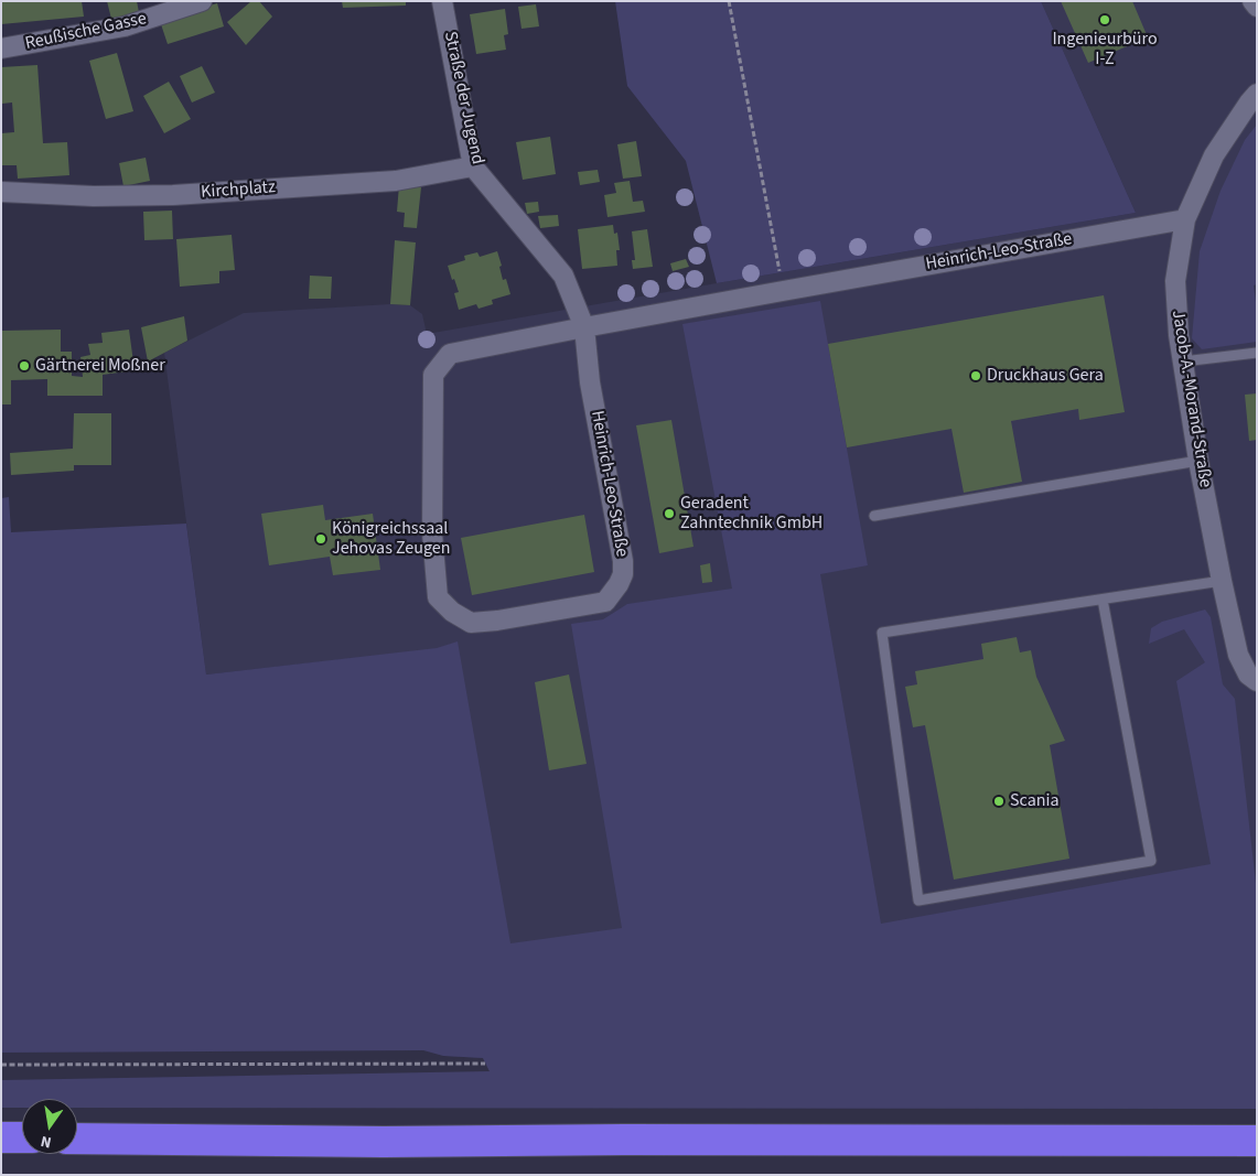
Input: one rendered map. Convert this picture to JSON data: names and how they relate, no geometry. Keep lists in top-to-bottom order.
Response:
{
  "streets": {
    "street": [
      "Reußische Gasse",
      "Straße der Jugend",
      "Kirchplatz",
      "Heinrich-Leo-Straße",
      "Jacob-A.-Morand-Straße"
    ]
  },
  "crossings": [
    ["Straße der Jugend", "Kirchplatz"],
    ["Straße der Jugend", "Heinrich-Leo-Straße"],
    ["Heinrich-Leo-Straße", "Jacob-A.-Morand-Straße"]
  ],
  "places": [
    "Ingenieurbüro I-Z",
    "Gärtnerei Moßner",
    "Druckhaus Gera",
    "Geradent Zahntechnik GmbH",
    "Königreichssaal Jehovas Zeugen",
    "Scania"
  ],
  "north": "bottom"
}
